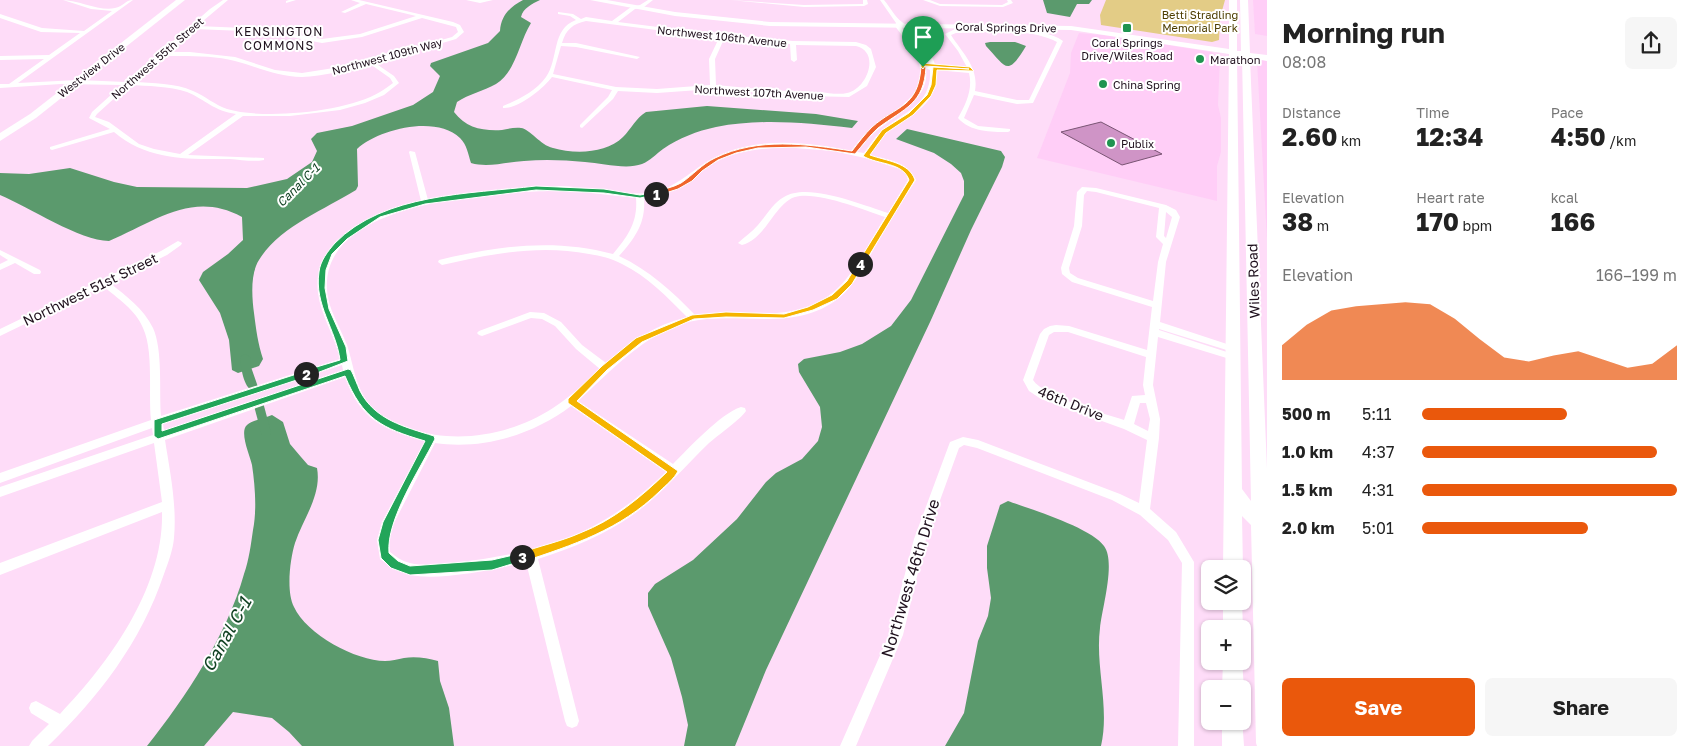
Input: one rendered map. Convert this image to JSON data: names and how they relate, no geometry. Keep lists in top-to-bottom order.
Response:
{
  "streets": {
    "main road": ["Coral Springs Drive", "Westview Drive", "Wiles Road"],
    "street": [
      "Northwest 106th Avenue",
      "Northwest 109th Way",
      "Northwest 55th Street",
      "Northwest 107th Avenue",
      "Northwest 51st Street",
      "46th Drive",
      "Northwest 46th Drive"
    ]
  },
  "crossings": [
    ["Coral Springs Drive", "Wiles Road"],
    ["Northwest 106th Avenue", "Northwest 107th Avenue"],
    ["Northwest 109th Way", "Northwest 55th Street"]
  ],
  "districts": ["KENSINGTON COMMONS"],
  "water": ["Canal C-1"],
  "parks": ["Betti Stradling Memorial Park"],
  "places": {
    "transit": ["Coral Springs Drive/Wiles Road"],
    "other": ["Marathon", "China Spring", "Publix"]
  },
  "page": {
    "heading": ["Morning run", "08:08"],
    "stats": [
      ["Distance", "2.60 km"],
      ["Time", "12:34"],
      ["Pace", "4:50 /km"],
      ["Elevation", "38 m"],
      ["Heart rate", "170 bpm"],
      ["kcal", "166"]
    ],
    "pins": [
      "1",
      "4",
      "2",
      "3"
    ],
    "chart": ["Elevation", "166–199 m"],
    "list": [
      {
        "name": "500 m",
        "note": "5:11"
      },
      {
        "name": "1.0 km",
        "note": "4:37"
      },
      {
        "name": "1.5 km",
        "note": "4:31"
      },
      {
        "name": "2.0 km",
        "note": "5:01"
      }
    ],
    "map_buttons": ["+", "−"],
    "buttons": ["Save", "Share"]
  }
}
